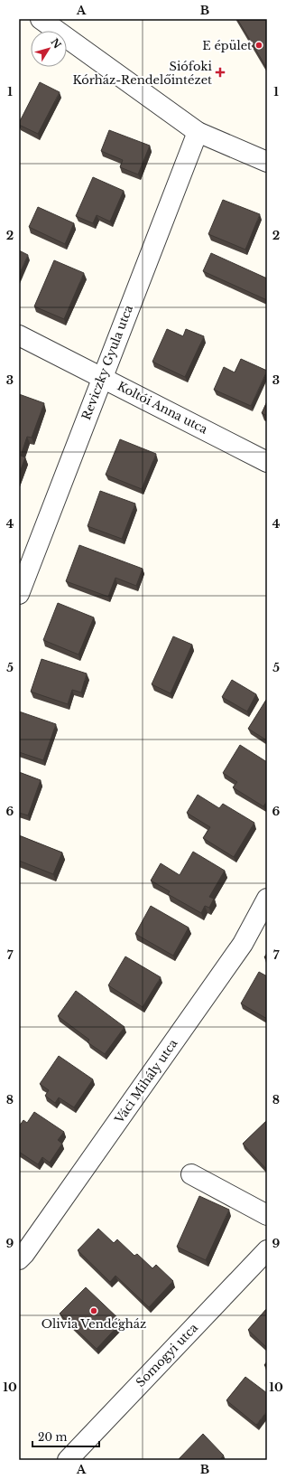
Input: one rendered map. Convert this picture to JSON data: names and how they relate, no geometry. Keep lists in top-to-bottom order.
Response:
{
  "streets": {
    "street": [
      "Reviczky Gyula utca",
      "Koltói Anna utca",
      "Váci Mihály utca",
      "Somogyi utca"
    ]
  },
  "crossings": [
    ["Reviczky Gyula utca", "Koltói Anna utca"]
  ],
  "places": {
    "other": ["E épület", "Olivia Vendégház"],
    "health": ["Siófoki Kórház-Rendelőintézet"]
  },
  "scale_bar": "20 m",
  "north": "top right",
  "grid": {
    "columns": ["A", "B"],
    "rows": [
      "1",
      "2",
      "3",
      "4",
      "5",
      "6",
      "7",
      "8",
      "9",
      "10"
    ]
  }
}
